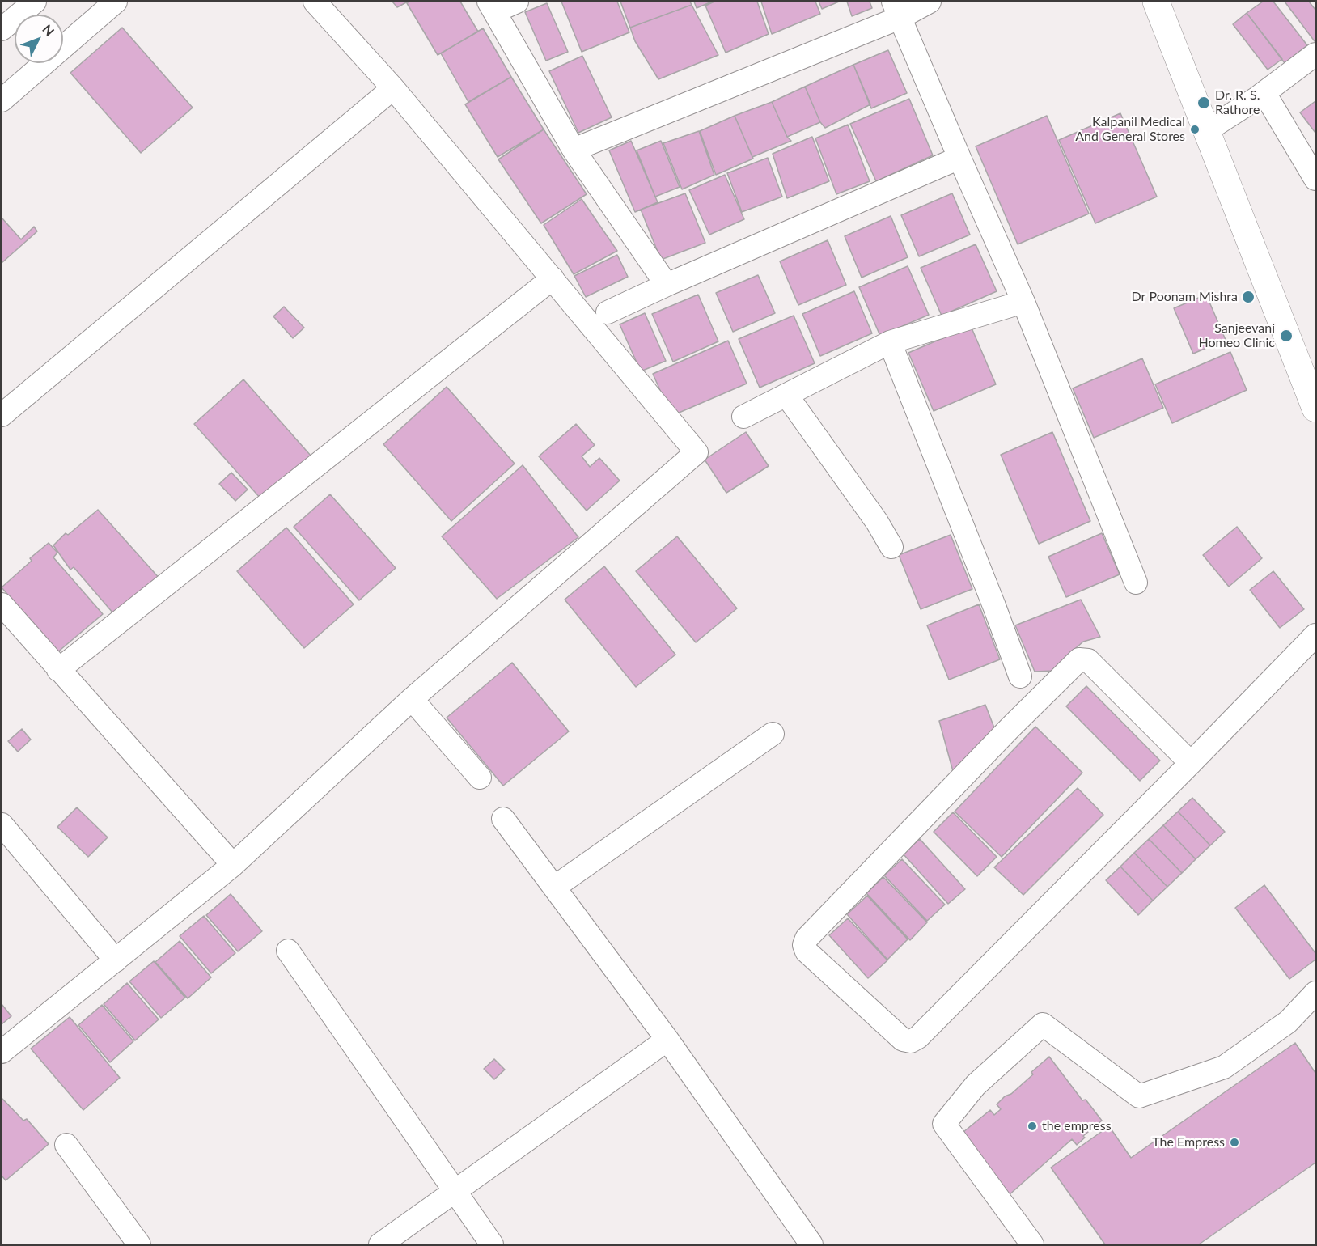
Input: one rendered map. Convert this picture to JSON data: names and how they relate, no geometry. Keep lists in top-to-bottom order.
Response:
{
  "places": [
    "Dr. R. S. Rathore",
    "Kalpanil Medical And General Stores",
    "Dr Poonam Mishra",
    "Sanjeevani Homeo Clinic",
    "the empress",
    "The Empress"
  ],
  "north": "top right"
}
